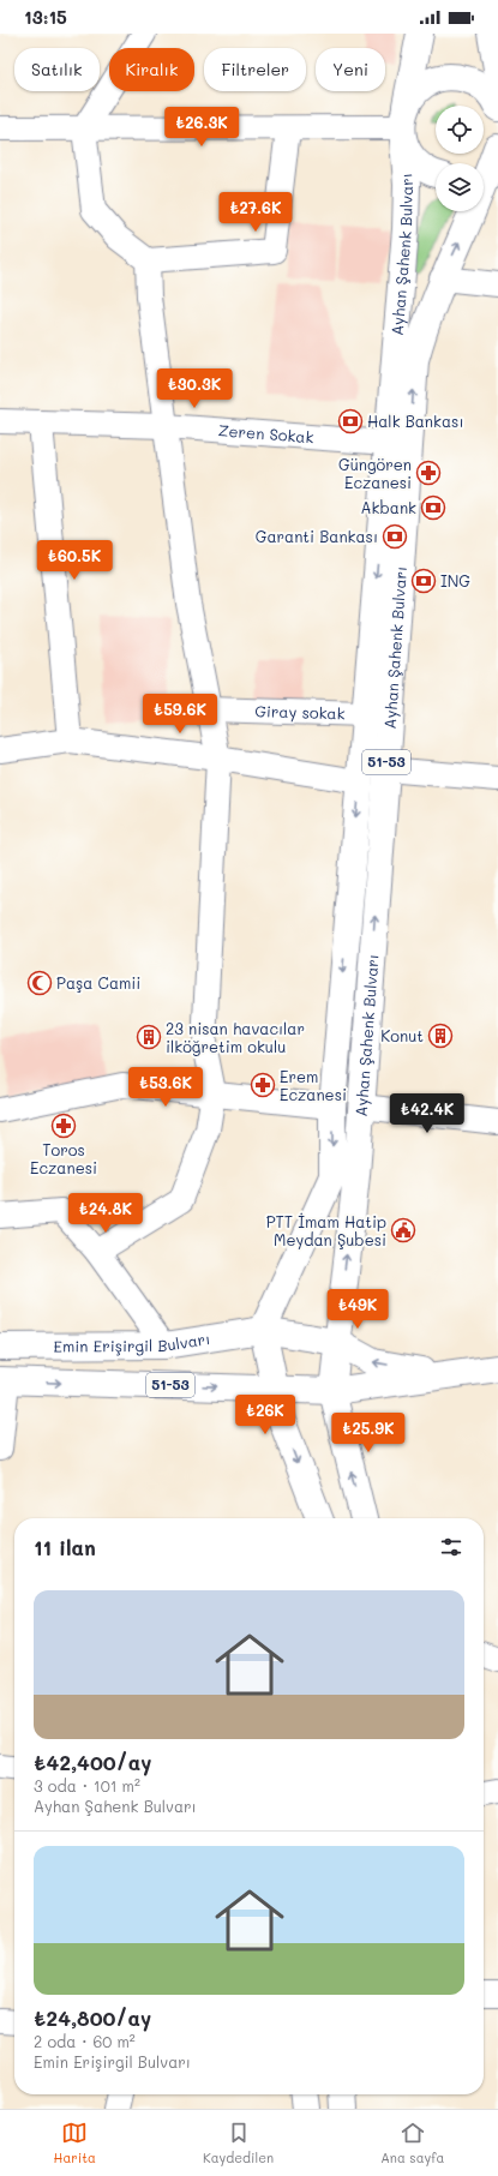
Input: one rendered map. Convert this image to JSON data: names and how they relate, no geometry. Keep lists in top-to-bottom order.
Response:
{
  "streets": {
    "main road": ["Ayhan Şahenk Bulvarı", "51-53", "Emin Erişirgil Bulvarı"],
    "street": ["Zeren Sokak", "Giray sokak"]
  },
  "crossings": [
    ["Ayhan Şahenk Bulvarı", "Zeren Sokak"],
    ["Ayhan Şahenk Bulvarı", "Giray sokak"],
    ["Ayhan Şahenk Bulvarı", "51-53"],
    ["Ayhan Şahenk Bulvarı", "Emin Erişirgil Bulvarı"]
  ],
  "places": {
    "bank": [
      "Halk Bankası",
      "Akbank",
      "Garanti Bankası",
      "ING"
    ],
    "pharmacy": ["Güngören Eczanesi", "Erem Eczanesi", "Toros Eczanesi"],
    "mosque": ["Paşa Camii"],
    "building": ["Konut", "23 nisan havacılar ilköğretim okulu"],
    "public building": ["PTT İmam Hatip Meydan Şubesi"]
  },
  "page": {
    "status": "13:15",
    "chip": [
      "Satılık",
      "Kiralık",
      "Filtreler",
      "Yeni"
    ],
    "price": [
      "₺26.3K",
      "₺27.6K",
      "₺30.3K",
      "₺60.5K",
      "₺59.6K",
      "₺53.6K",
      "₺42.4K",
      "₺24.8K",
      "₺49K",
      "₺26K",
      "₺25.9K"
    ],
    "heading": "11 ilan",
    "list": [
      {
        "name": "₺42,400/ay",
        "note": "3 oda · 101 m² · Ayhan Şahenk Bulvarı"
      },
      {
        "name": "₺24,800/ay",
        "note": "2 oda · 60 m² · Emin Erişirgil Bulvarı"
      }
    ],
    "tabs": ["Harita", "Kaydedilen", "Ana sayfa"]
  }
}
